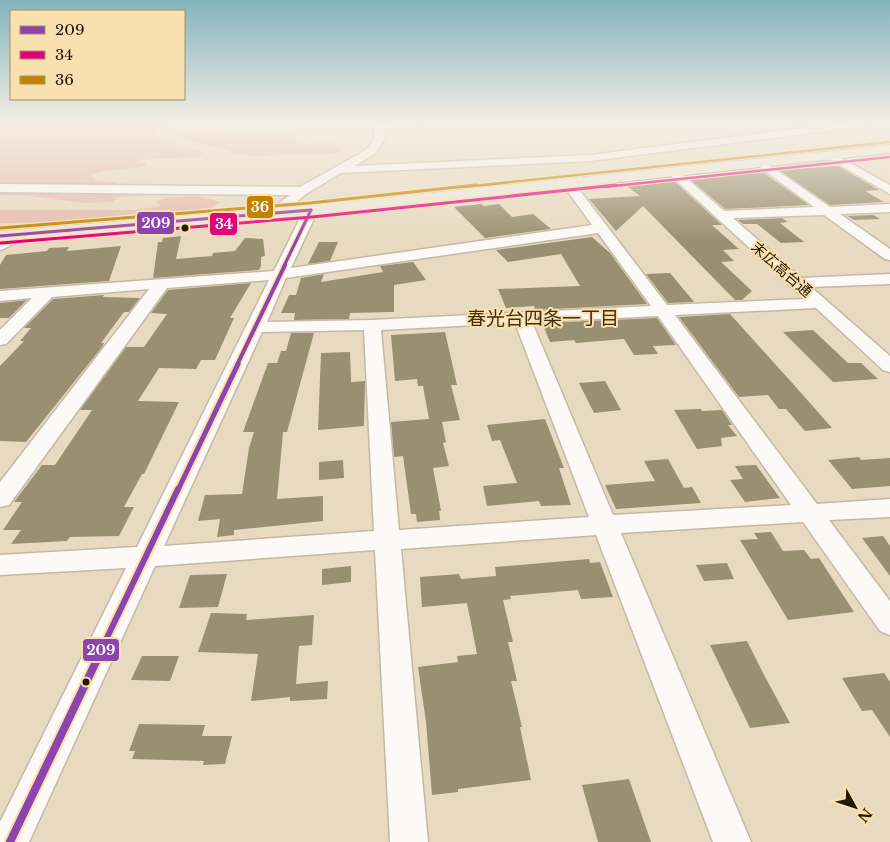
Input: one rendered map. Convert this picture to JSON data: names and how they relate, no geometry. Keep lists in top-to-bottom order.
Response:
{
  "streets": {
    "street": ["末広高台通"]
  },
  "districts": ["春光台四条一丁目"],
  "lines": ["transit line 34", "transit line 36", "transit line 209"],
  "legend": ["209", "34", "36"],
  "north": "bottom right"
}
